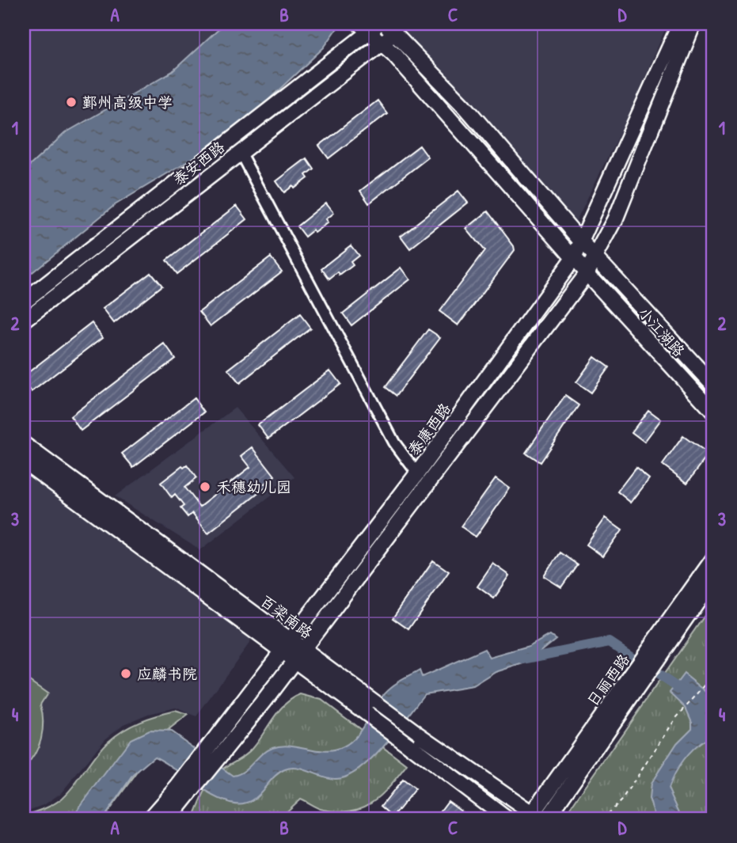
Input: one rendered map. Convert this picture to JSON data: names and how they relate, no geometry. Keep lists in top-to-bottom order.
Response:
{
  "streets": {
    "main road": [
      "泰安西路",
      "小江湖路",
      "泰康西路",
      "百梁南路",
      "日丽西路"
    ]
  },
  "crossings": [
    ["泰安西路", "小江湖路"],
    ["小江湖路", "泰康西路"],
    ["泰康西路", "百梁南路"],
    ["百梁南路", "日丽西路"]
  ],
  "places": ["鄞州高级中学", "禾穗幼儿园", "应麟书院"],
  "grid": {
    "columns": [
      "A",
      "B",
      "C",
      "D"
    ],
    "rows": [
      "1",
      "2",
      "3",
      "4"
    ]
  }
}
